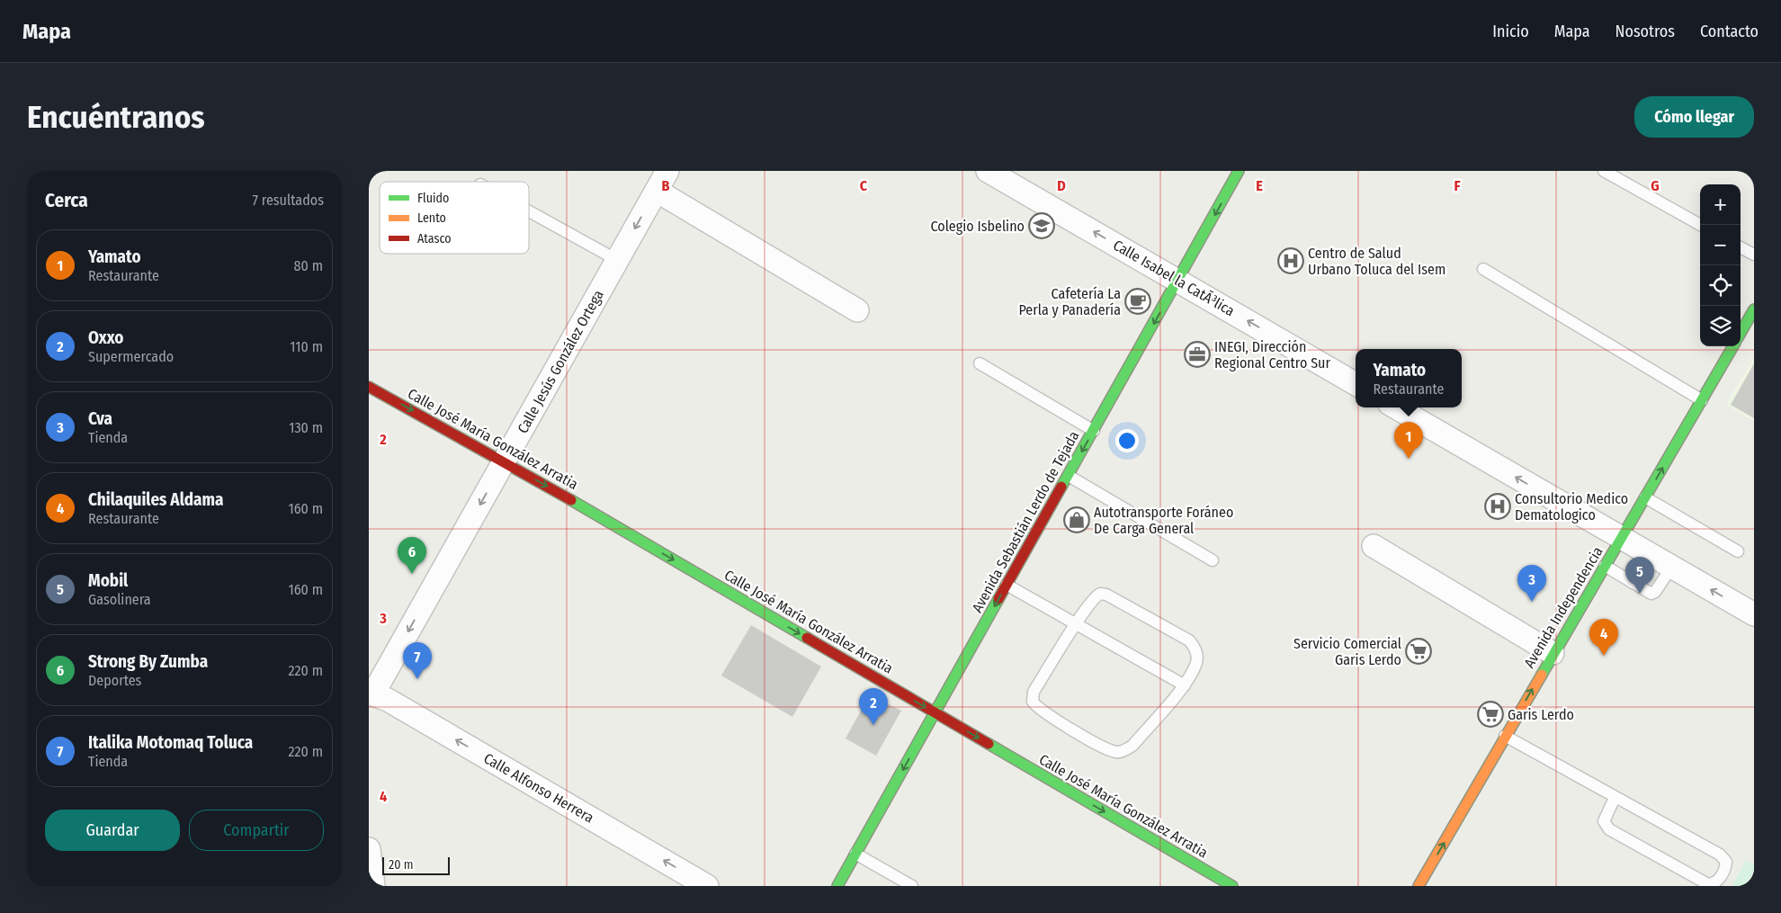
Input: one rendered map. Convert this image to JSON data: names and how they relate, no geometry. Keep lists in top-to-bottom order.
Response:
{
  "streets": {
    "main road": ["Calle José María González Arratia", "Avenida Sebastián Lerdo de Tejada", "Avenida Independencia"],
    "street": ["Calle Isabel la CatÃ³lica", "Calle Jesús González Ortega", "Calle Alfonso Herrera"]
  },
  "crossings": [
    ["Calle Isabel la CatÃ³lica", "Avenida Sebastián Lerdo de Tejada"],
    ["Calle Jesús González Ortega", "Calle José María González Arratia"],
    ["Calle Jesús González Ortega", "Calle Alfonso Herrera"],
    ["Calle José María González Arratia", "Avenida Sebastián Lerdo de Tejada"]
  ],
  "one_way": [
    "Calle Isabel la CatÃ³lica",
    "Calle Jesús González Ortega",
    "Calle José María González Arratia",
    "Avenida Sebastián Lerdo de Tejada",
    "Avenida Independencia",
    "Calle Alfonso Herrera"
  ],
  "places": {
    "school or university": ["Colegio Isbelino"],
    "hospital": ["Centro de Salud Urbano Toluca del Isem", "Consultorio Medico Dematologico"],
    "cafe": ["Cafetería La Perla y Panadería"],
    "office": ["INEGI, Dirección Regional Centro Sur"],
    "shop": ["Autotransporte Foráneo De Carga General"],
    "supermarket": ["Servicio Comercial Garis Lerdo", "Garis Lerdo"]
  },
  "legend": ["Fluido", "Lento", "Atasco"],
  "scale_bar": "20 m",
  "page": {
    "header": "Mapa",
    "nav": [
      "Inicio",
      "Mapa",
      "Nosotros",
      "Contacto"
    ],
    "buttons": [
      "Cómo llegar",
      ["Guardar", "Compartir"]
    ],
    "title": "Encuéntranos",
    "heading": ["Cerca", "7 resultados"],
    "map_buttons": ["+", "−"],
    "list": [
      {
        "mark": "1",
        "name": "Yamato",
        "note": "Restaurante",
        "value": "80 m"
      },
      {
        "mark": "2",
        "name": "Oxxo",
        "note": "Supermercado",
        "value": "110 m"
      },
      {
        "mark": "3",
        "name": "Cva",
        "note": "Tienda",
        "value": "130 m"
      },
      {
        "mark": "4",
        "name": "Chilaquiles Aldama",
        "note": "Restaurante",
        "value": "160 m"
      },
      {
        "mark": "5",
        "name": "Mobil",
        "note": "Gasolinera",
        "value": "160 m"
      },
      {
        "mark": "6",
        "name": "Strong By Zumba",
        "note": "Deportes",
        "value": "220 m"
      },
      {
        "mark": "7",
        "name": "Italika Motomaq Toluca",
        "note": "Tienda",
        "value": "220 m"
      }
    ],
    "popup": ["Yamato", "Restaurante"],
    "pins": [
      "1",
      "6",
      "5",
      "3",
      "4",
      "7",
      "2"
    ],
    "scale": "20 m"
  },
  "grid": {
    "columns": [
      "B",
      "C",
      "D",
      "E",
      "F",
      "G"
    ],
    "rows": ["2", "3", "4"]
  }
}
